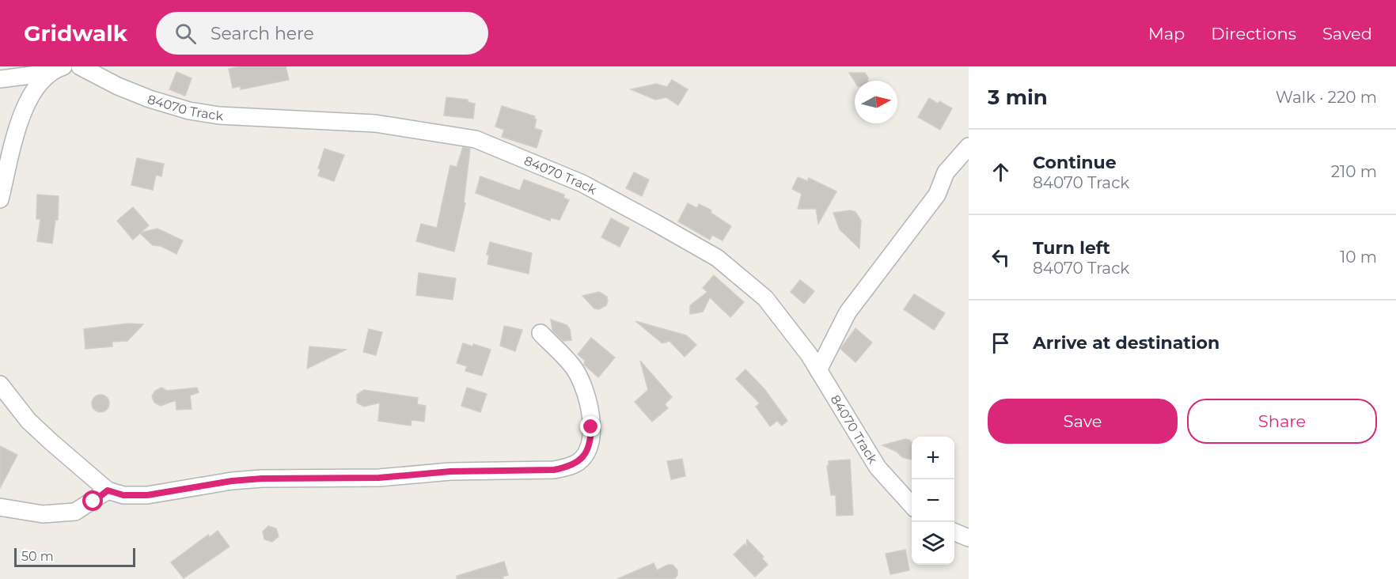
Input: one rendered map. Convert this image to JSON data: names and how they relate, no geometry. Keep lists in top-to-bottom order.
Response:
{
  "streets": {
    "street": ["84070 Track"]
  },
  "scale_bar": "50 m",
  "north": "right",
  "page": {
    "header": "Gridwalk",
    "search": "Search here",
    "nav": ["Map", "Directions", "Saved"],
    "heading": ["3 min", "Walk · 220 m"],
    "list": [
      ["Continue", "84070 Track", "210 m"],
      ["Turn left", "84070 Track", "10 m"],
      "Arrive at destination"
    ],
    "buttons": ["Save", "Share"],
    "map_buttons": ["+", "−"],
    "scale": "50 m"
  }
}
